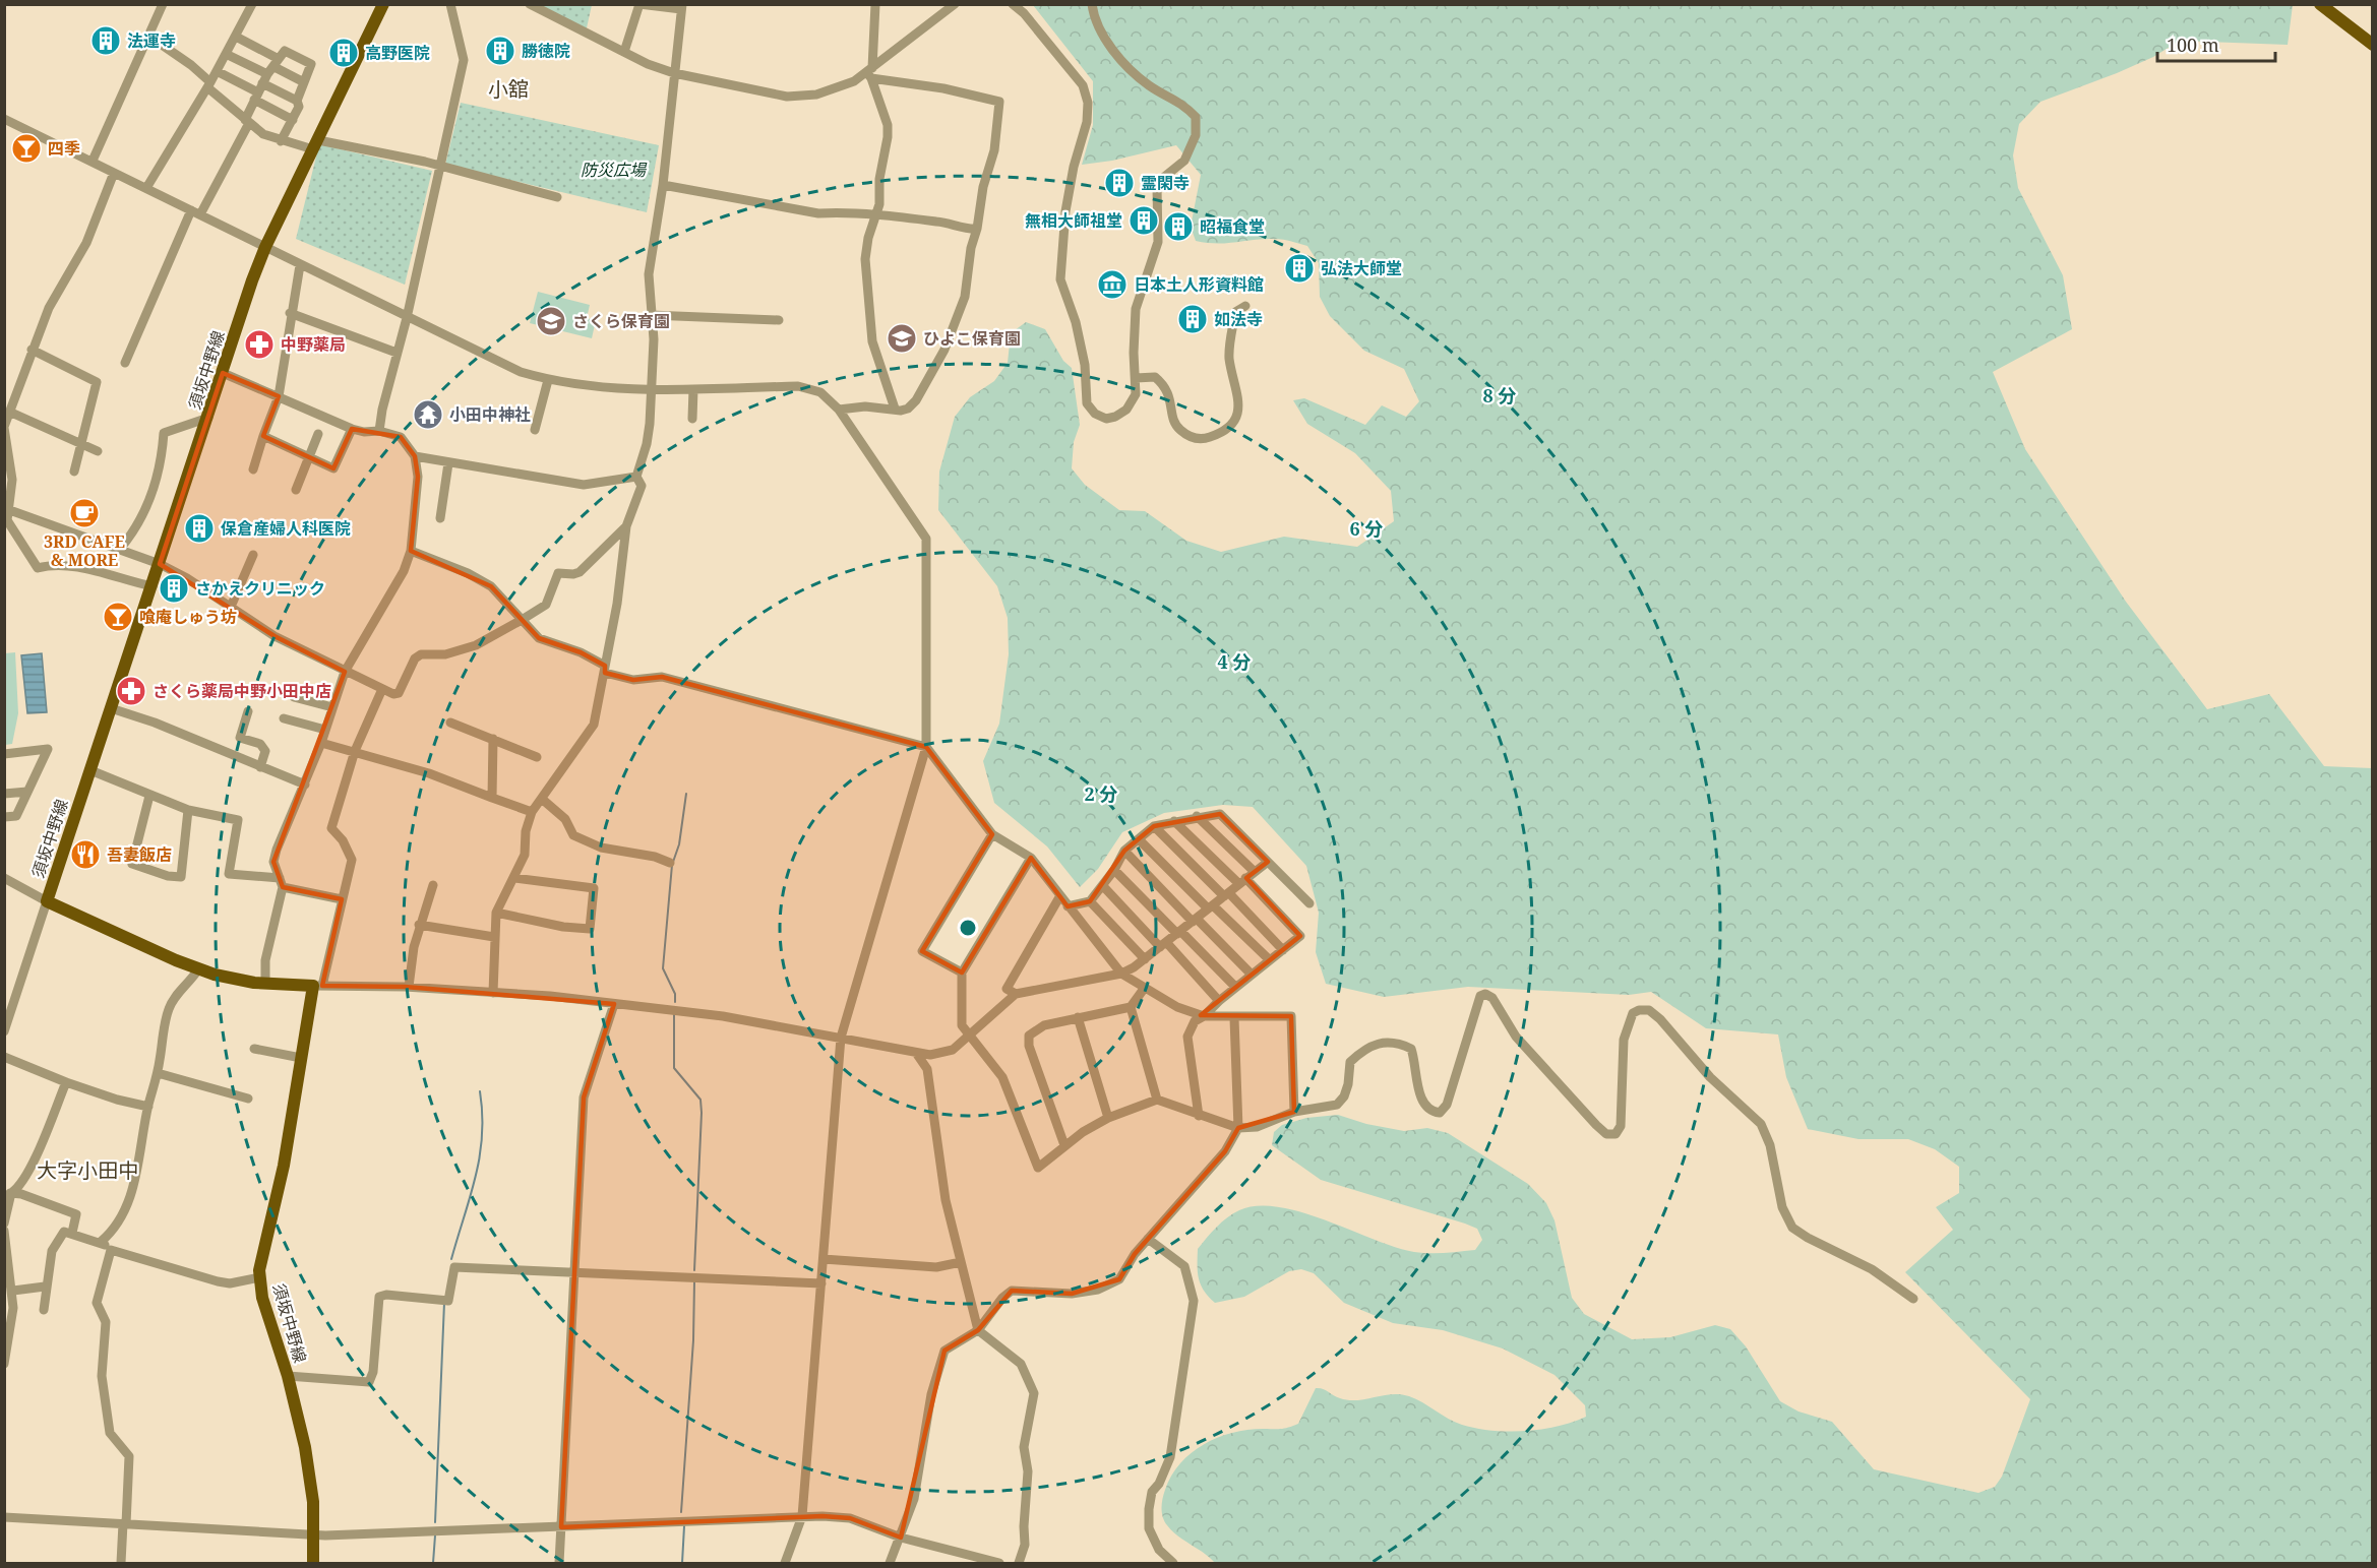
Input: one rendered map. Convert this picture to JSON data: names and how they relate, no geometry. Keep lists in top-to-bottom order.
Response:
{
  "streets": {
    "main road": ["須坂中野線"]
  },
  "districts": ["小舘", "大字小田中"],
  "parks": ["防災広場"],
  "places": {
    "building": [
      "法運寺",
      "勝徳院",
      "高野医院",
      "霊閑寺",
      "無相大師祖堂",
      "昭福食堂",
      "弘法大師堂",
      "如法寺",
      "保倉産婦人科医院",
      "さかえクリニック"
    ],
    "bar": ["四季", "喰庵しゅう坊"],
    "museum": ["日本土人形資料館"],
    "school or university": ["さくら保育園", "ひよこ保育園"],
    "pharmacy": ["中野薬局", "さくら薬局中野小田中店"],
    "temple": ["小田中神社"],
    "cafe": ["3RD CAFE & MORE"],
    "restaurant": ["吾妻飯店"]
  },
  "scale_bar": "100 m",
  "rings": [
    "8 分",
    "6 分",
    "4 分",
    "2 分"
  ]
}
